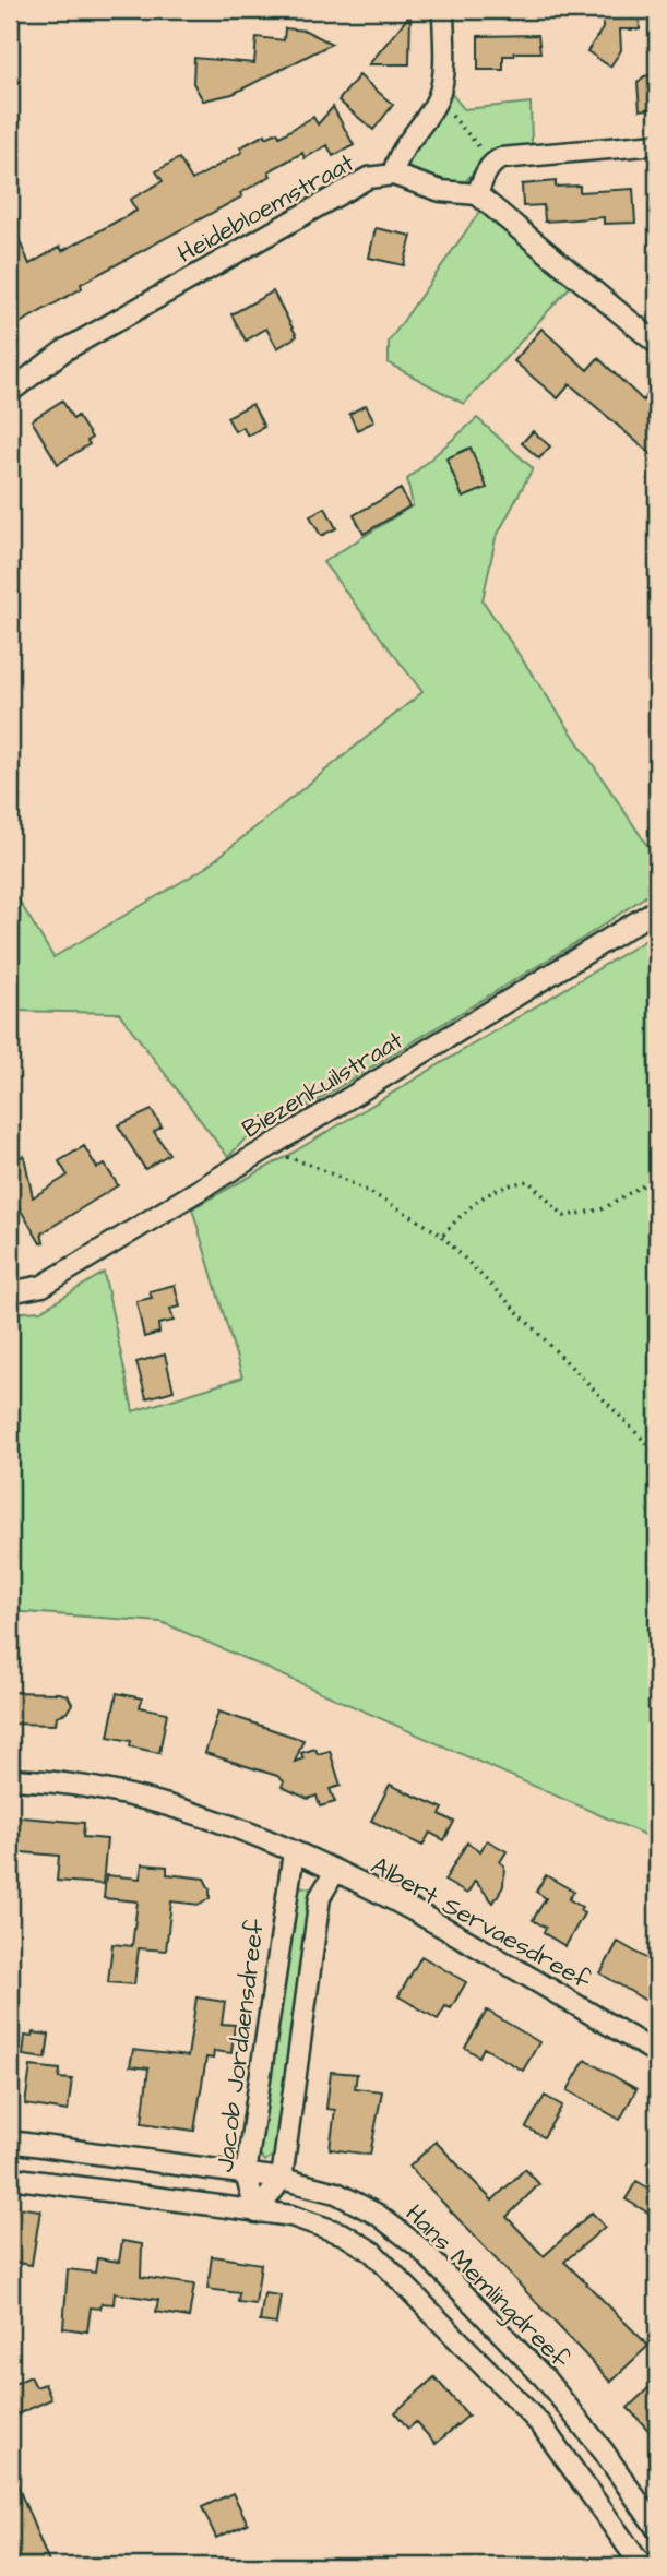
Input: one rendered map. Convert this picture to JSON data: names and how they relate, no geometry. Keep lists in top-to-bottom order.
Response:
{
  "streets": {
    "street": [
      "Heidebloemstraat",
      "Biezenkuilstraat",
      "Albert Servaesdreef",
      "Jacob Jordaensdreef",
      "Hans Memlingdreef"
    ]
  },
  "crossings": [
    ["Albert Servaesdreef", "Jacob Jordaensdreef"],
    ["Jacob Jordaensdreef", "Hans Memlingdreef"]
  ]
}
